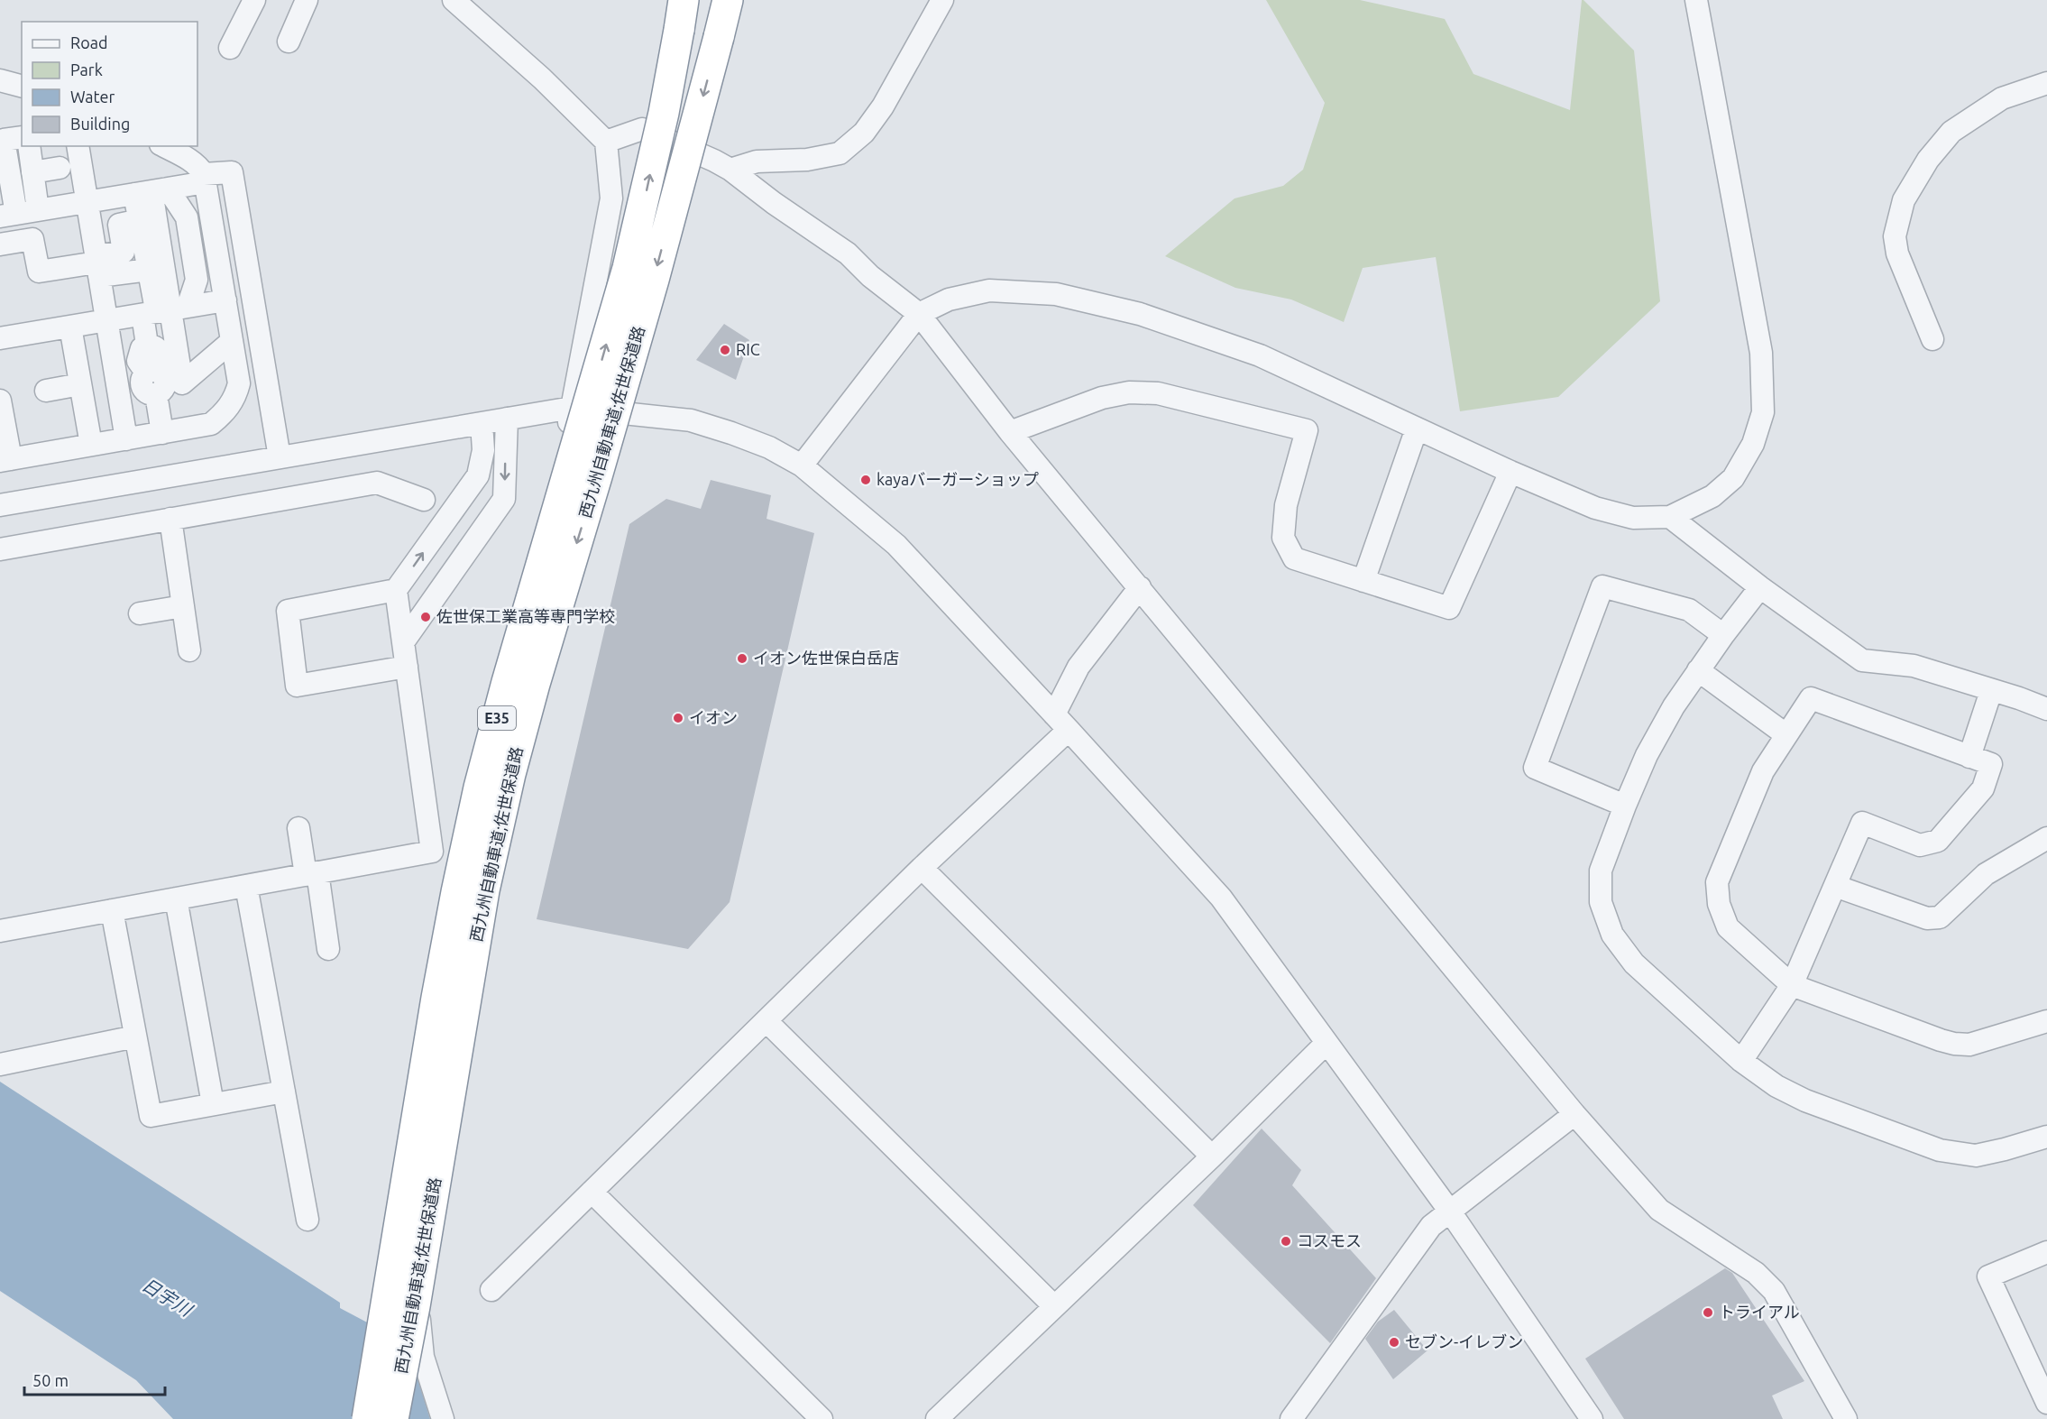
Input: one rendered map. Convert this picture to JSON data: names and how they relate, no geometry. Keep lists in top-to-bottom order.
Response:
{
  "streets": {
    "highway": ["西九州自動車道;佐世保道路", "E35"]
  },
  "water": ["日宇川"],
  "places": [
    "RIC",
    "kayaバーガーショップ",
    "佐世保工業高等専門学校",
    "イオン佐世保白岳店",
    "イオン",
    "コスモス",
    "トライアル",
    "セブン-イレブン"
  ],
  "legend": [
    "Road",
    "Park",
    "Water",
    "Building"
  ],
  "scale_bar": "50 m"
}
